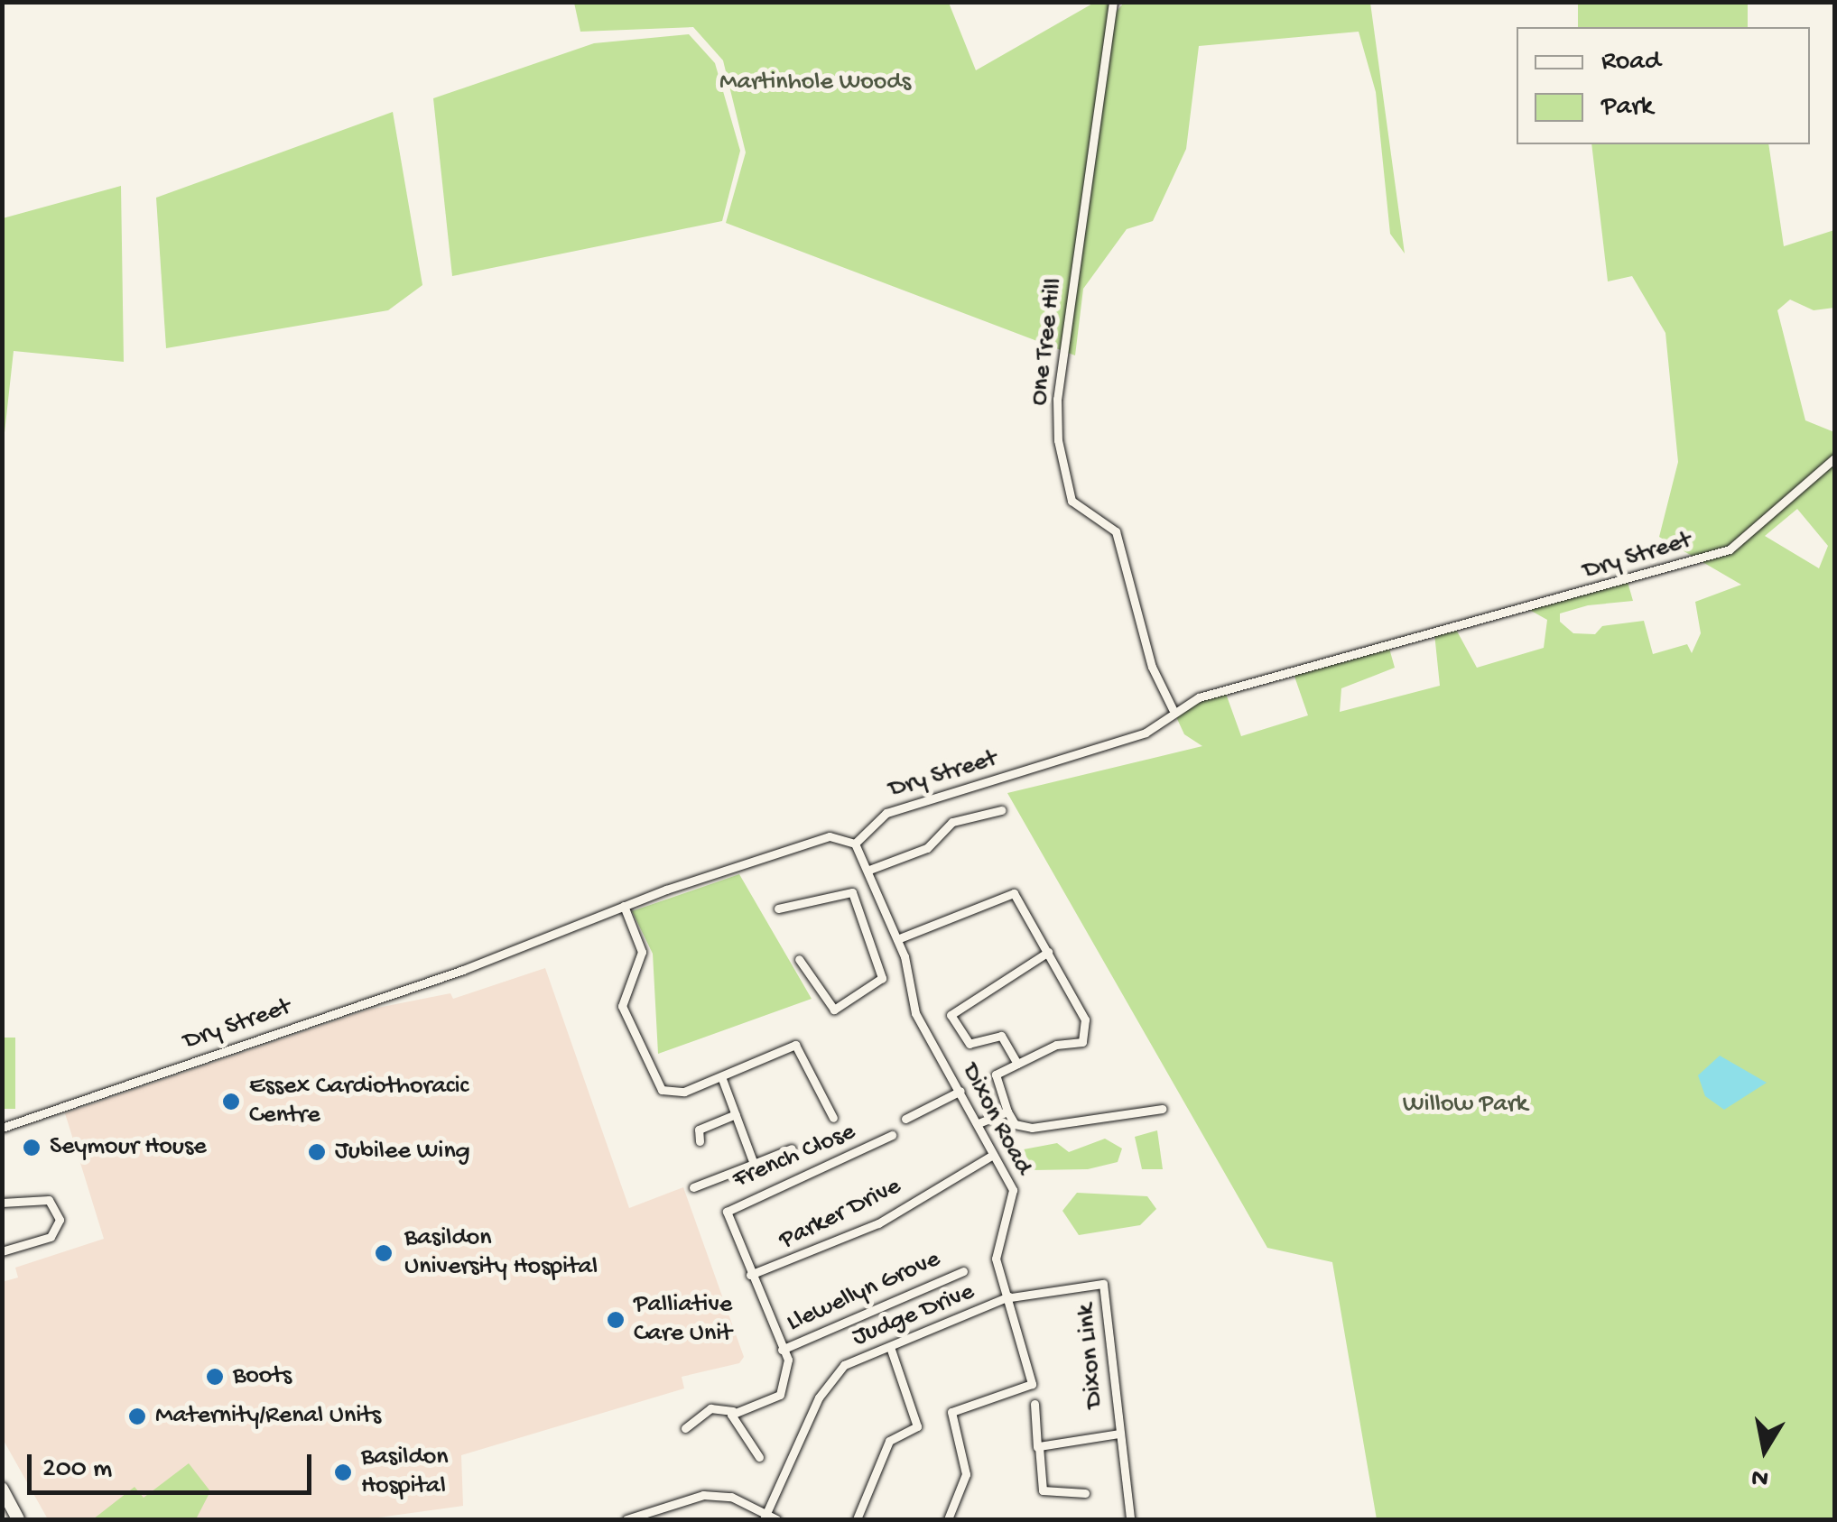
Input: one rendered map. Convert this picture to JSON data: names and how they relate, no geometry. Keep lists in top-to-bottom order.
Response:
{
  "streets": {
    "street": [
      "One Tree Hill",
      "Dry Street",
      "Dixon Road",
      "French Close",
      "Parker Drive",
      "Llewellyn Grove",
      "Judge Drive",
      "Dixon Link"
    ]
  },
  "crossings": [
    ["One Tree Hill", "Dry Street"],
    ["Dry Street", "Dixon Road"],
    ["Dixon Road", "Parker Drive"],
    ["Dixon Road", "Judge Drive"],
    ["Dixon Road", "Dixon Link"],
    ["French Close", "Parker Drive"],
    ["Judge Drive", "Dixon Link"]
  ],
  "parks": ["Martinhole Woods", "Willow Park"],
  "places": [
    "Essex Cardiothoracic Centre",
    "Seymour House",
    "Jubilee Wing",
    "Basildon University Hospital",
    "Palliative Care Unit",
    "Boots",
    "Maternity/Renal Units",
    "Basildon Hospital"
  ],
  "legend": ["Road", "Park"],
  "scale_bar": "200 m",
  "north": "bottom"
}
